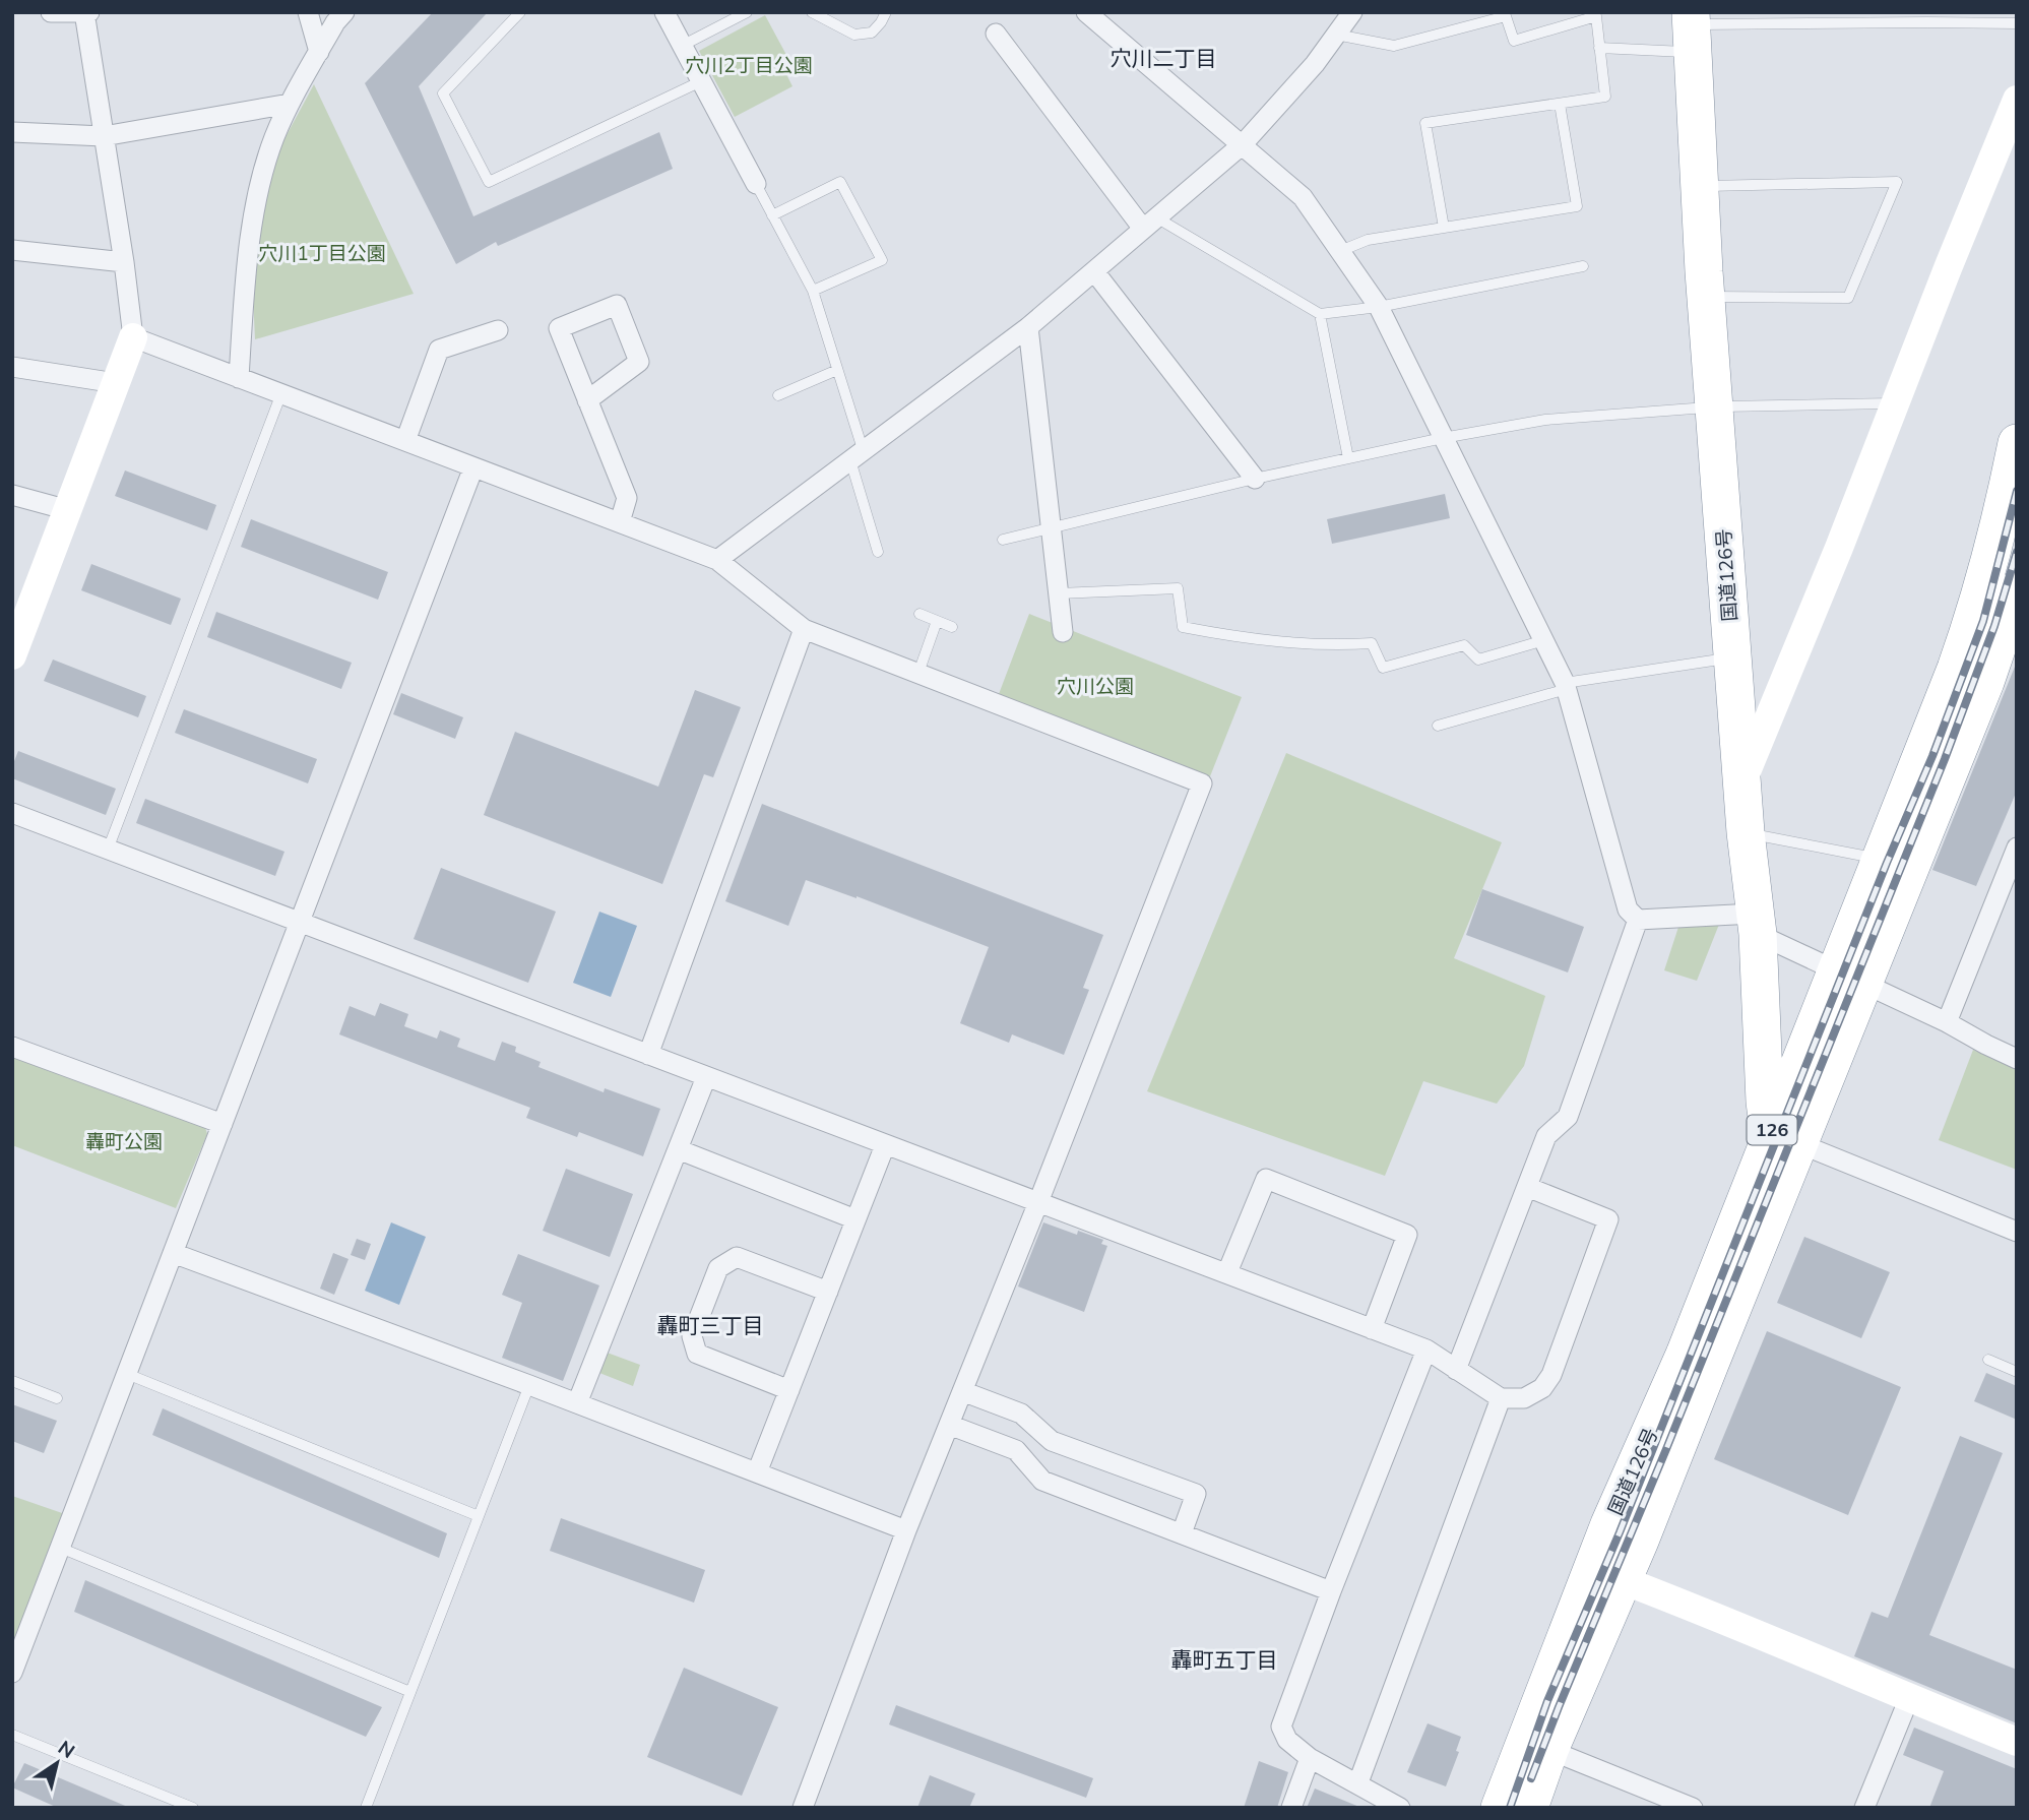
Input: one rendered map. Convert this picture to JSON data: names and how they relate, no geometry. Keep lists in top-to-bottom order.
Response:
{
  "streets": {
    "highway": ["国道126号", "126"]
  },
  "districts": ["穴川二丁目", "轟町三丁目", "轟町五丁目"],
  "parks": [
    "穴川2丁目公園",
    "穴川1丁目公園",
    "穴川公園",
    "轟町公園"
  ],
  "north": "top right"
}
